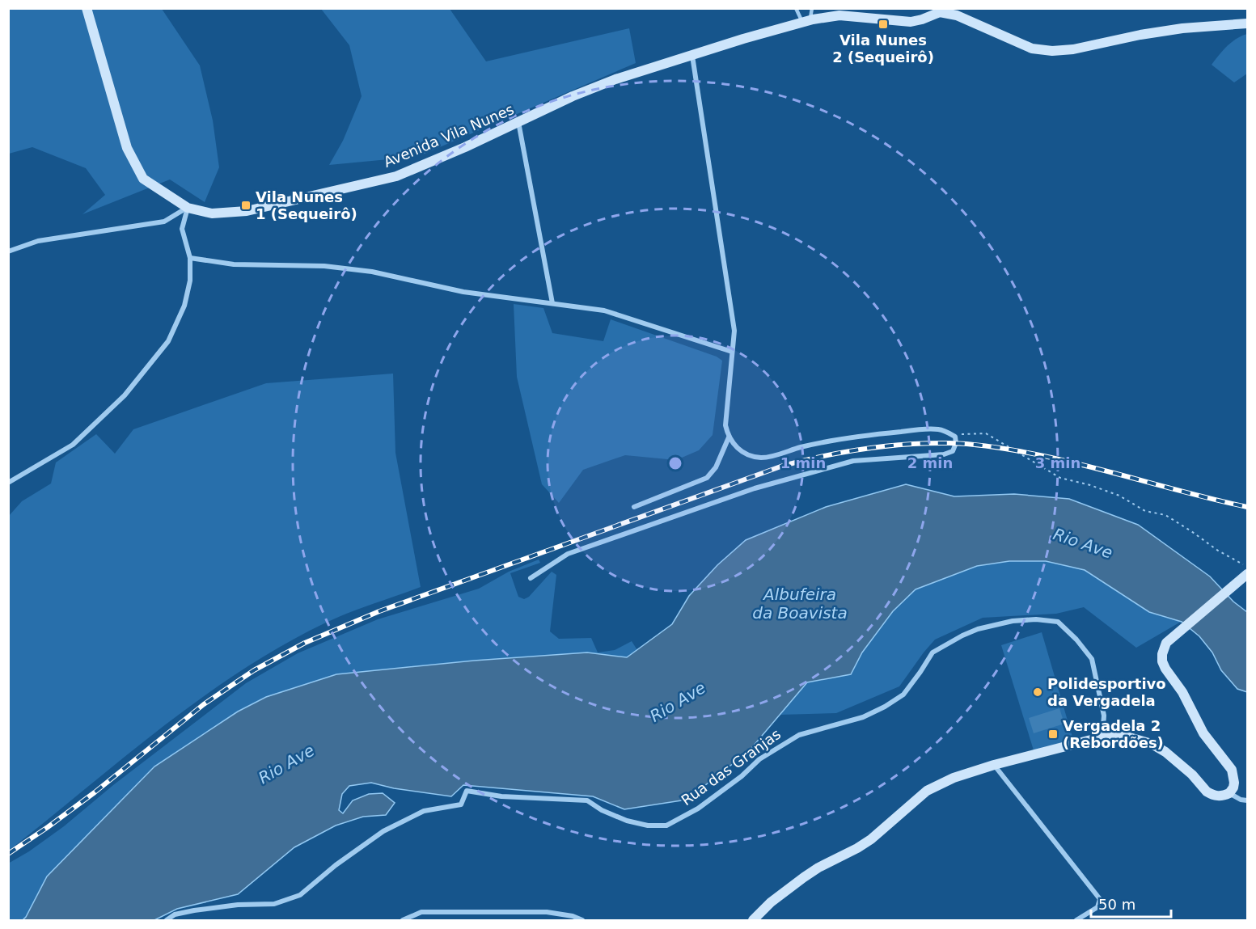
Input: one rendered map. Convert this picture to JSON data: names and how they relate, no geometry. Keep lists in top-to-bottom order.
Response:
{
  "streets": {
    "street": ["Avenida Vila Nunes", "Rua das Granjas"]
  },
  "water": ["Rio Ave", "Albufeira da Boavista"],
  "places": {
    "transit": ["Vila Nunes 2 (Sequeirô)", "Vila Nunes 1 (Sequeirô)", "Vergadela 2 (Rebordões)"],
    "other": ["Polidesportivo da Vergadela"]
  },
  "scale_bar": "50 m",
  "rings": ["1 min", "2 min", "3 min"]
}
